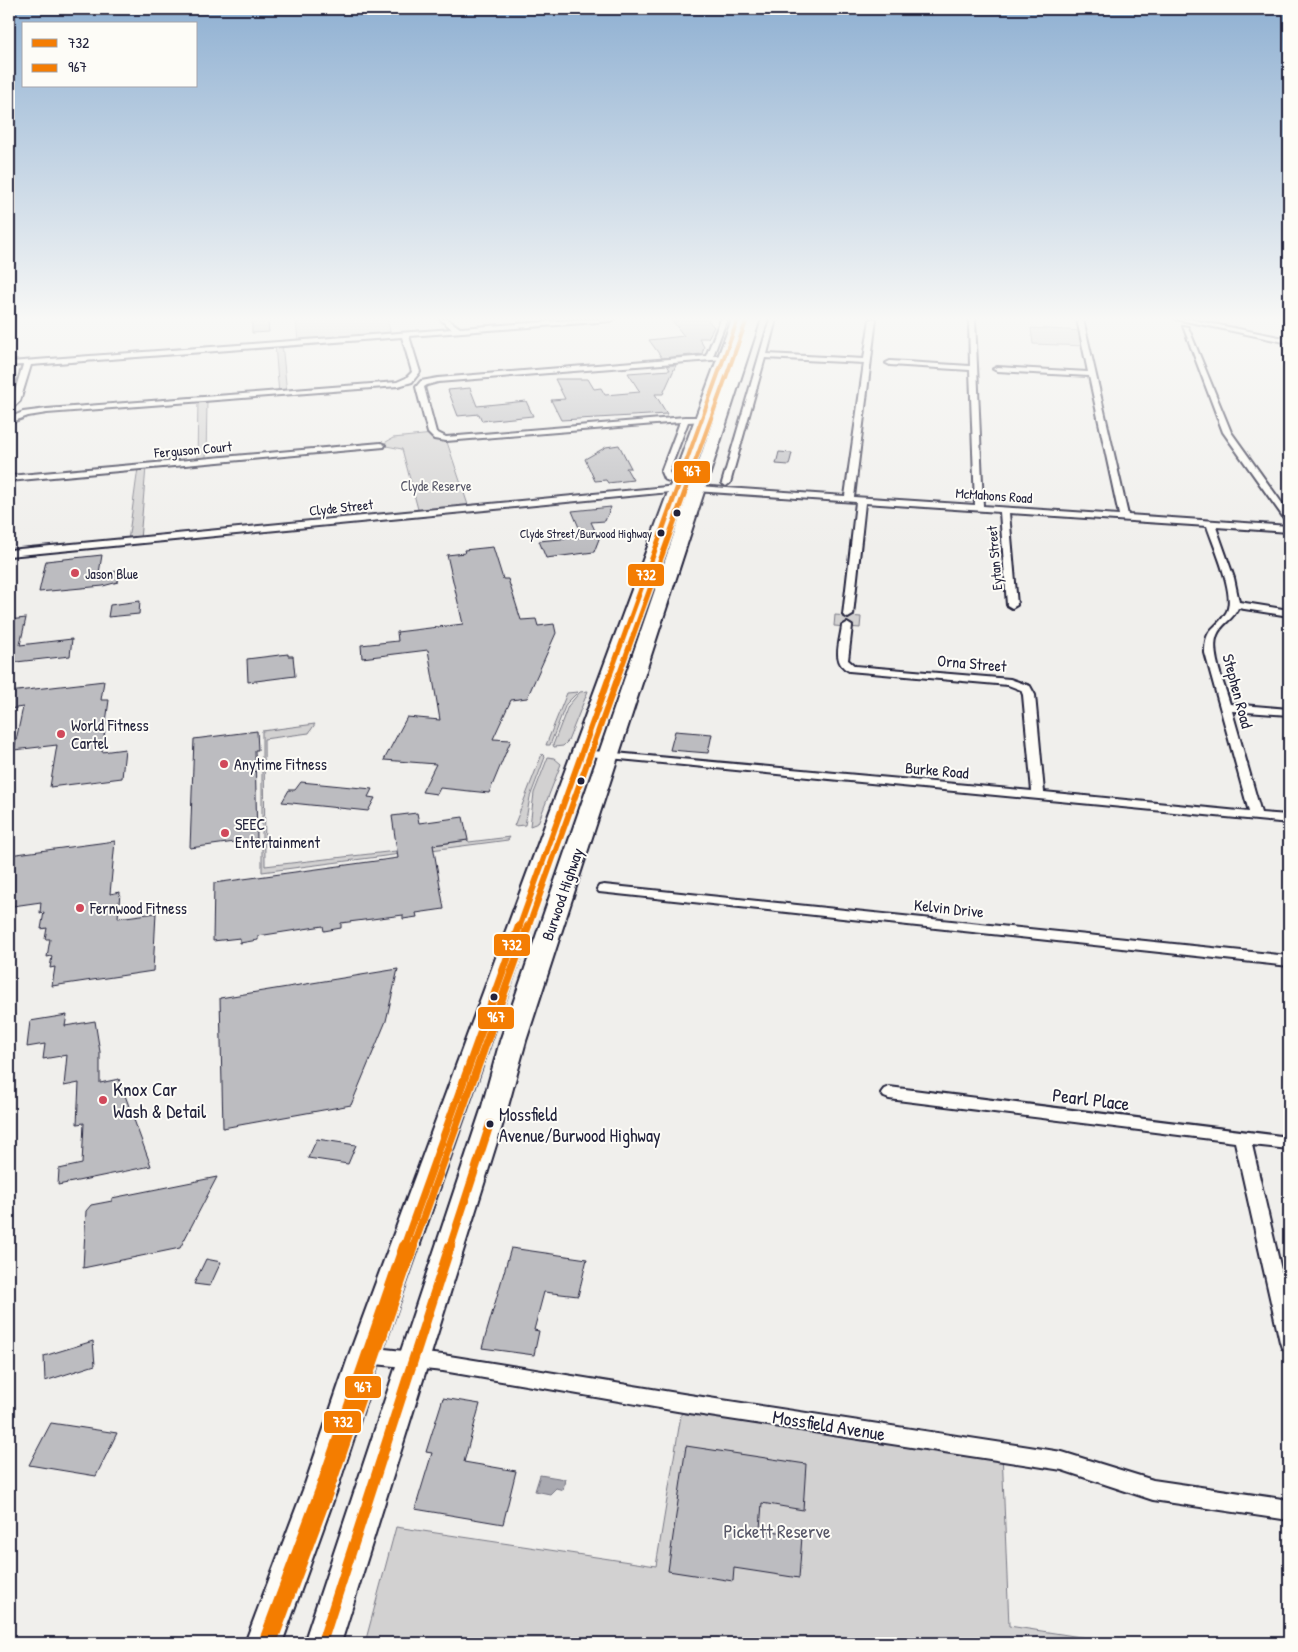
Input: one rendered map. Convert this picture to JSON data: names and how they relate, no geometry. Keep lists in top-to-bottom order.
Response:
{
  "streets": {
    "highway": ["Burwood Highway"],
    "street": [
      "Ferguson Court",
      "McMahons Road",
      "Clyde Street",
      "Eytan Street",
      "Orna Street",
      "Stephen Road",
      "Burke Road",
      "Kelvin Drive",
      "Pearl Place",
      "Mossfield Avenue"
    ]
  },
  "crossings": [
    ["McMahons Road", "Clyde Street"],
    ["McMahons Road", "Eytan Street"],
    ["McMahons Road", "Orna Street"],
    ["McMahons Road", "Burwood Highway"],
    ["Clyde Street", "Burwood Highway"],
    ["Orna Street", "Burke Road"],
    ["Stephen Road", "Burke Road"],
    ["Burke Road", "Burwood Highway"],
    ["Burwood Highway", "Mossfield Avenue"]
  ],
  "parks": ["Clyde Reserve", "Pickett Reserve"],
  "places": [
    "Clyde Street/Burwood Highway",
    "Jason Blue",
    "World Fitness Cartel",
    "Anytime Fitness",
    "SEEC Entertainment",
    "Fernwood Fitness",
    "Knox Car Wash & Detail",
    "Mossfield Avenue/Burwood Highway"
  ],
  "lines": ["transit line 732", "transit line 967"],
  "legend": ["732", "967"]
}
